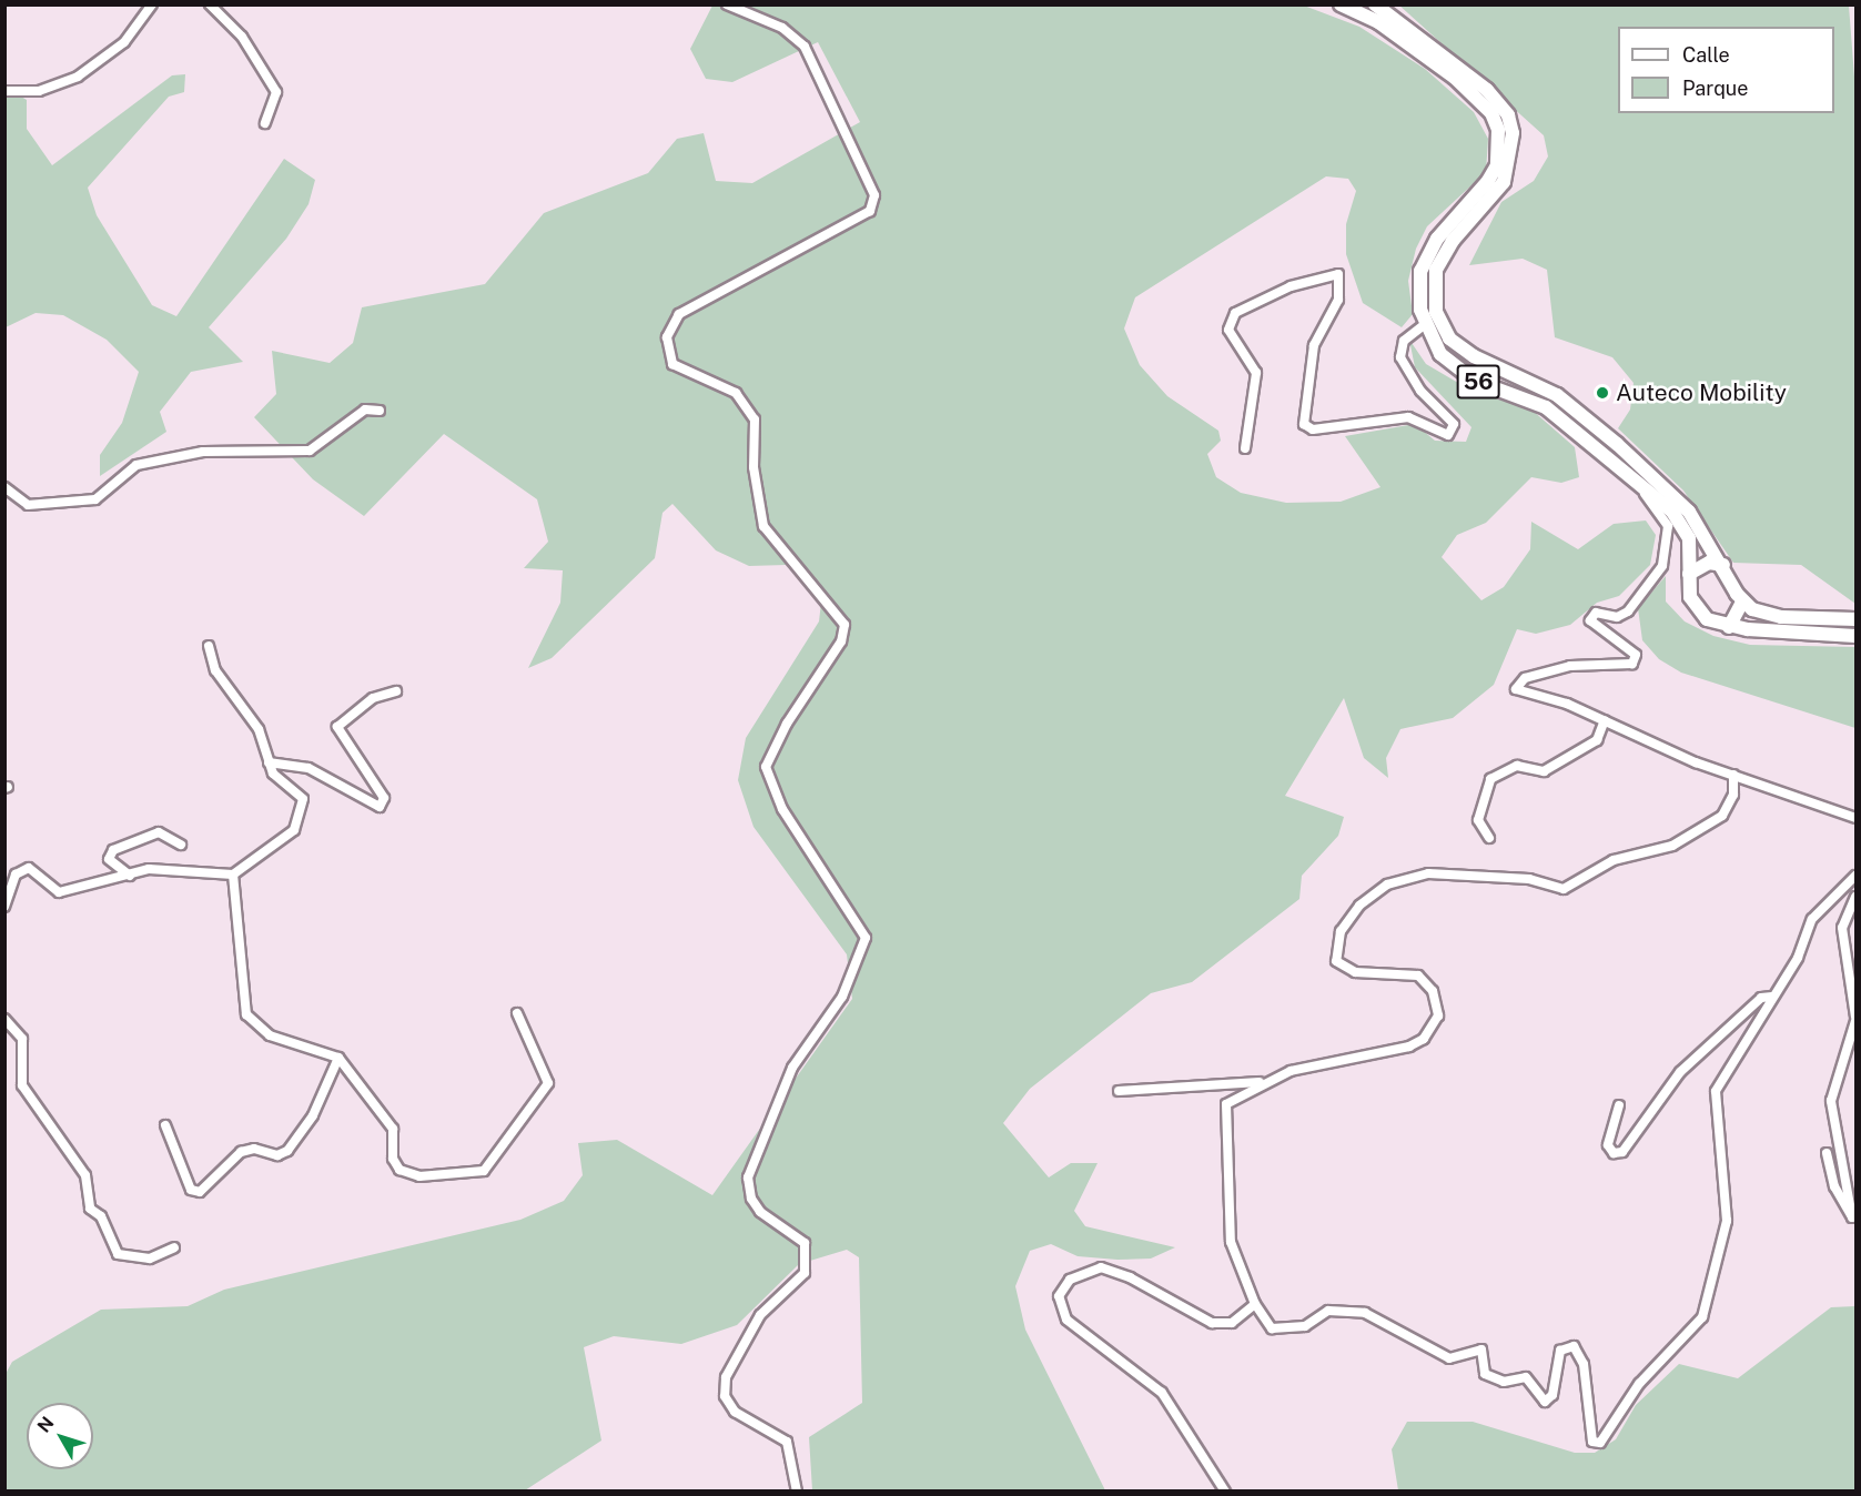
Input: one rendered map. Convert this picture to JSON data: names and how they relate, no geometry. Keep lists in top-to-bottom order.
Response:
{
  "streets": {
    "main road": ["56"]
  },
  "places": ["Auteco Mobility"],
  "legend": ["Calle", "Parque"],
  "north": "top left"
}
